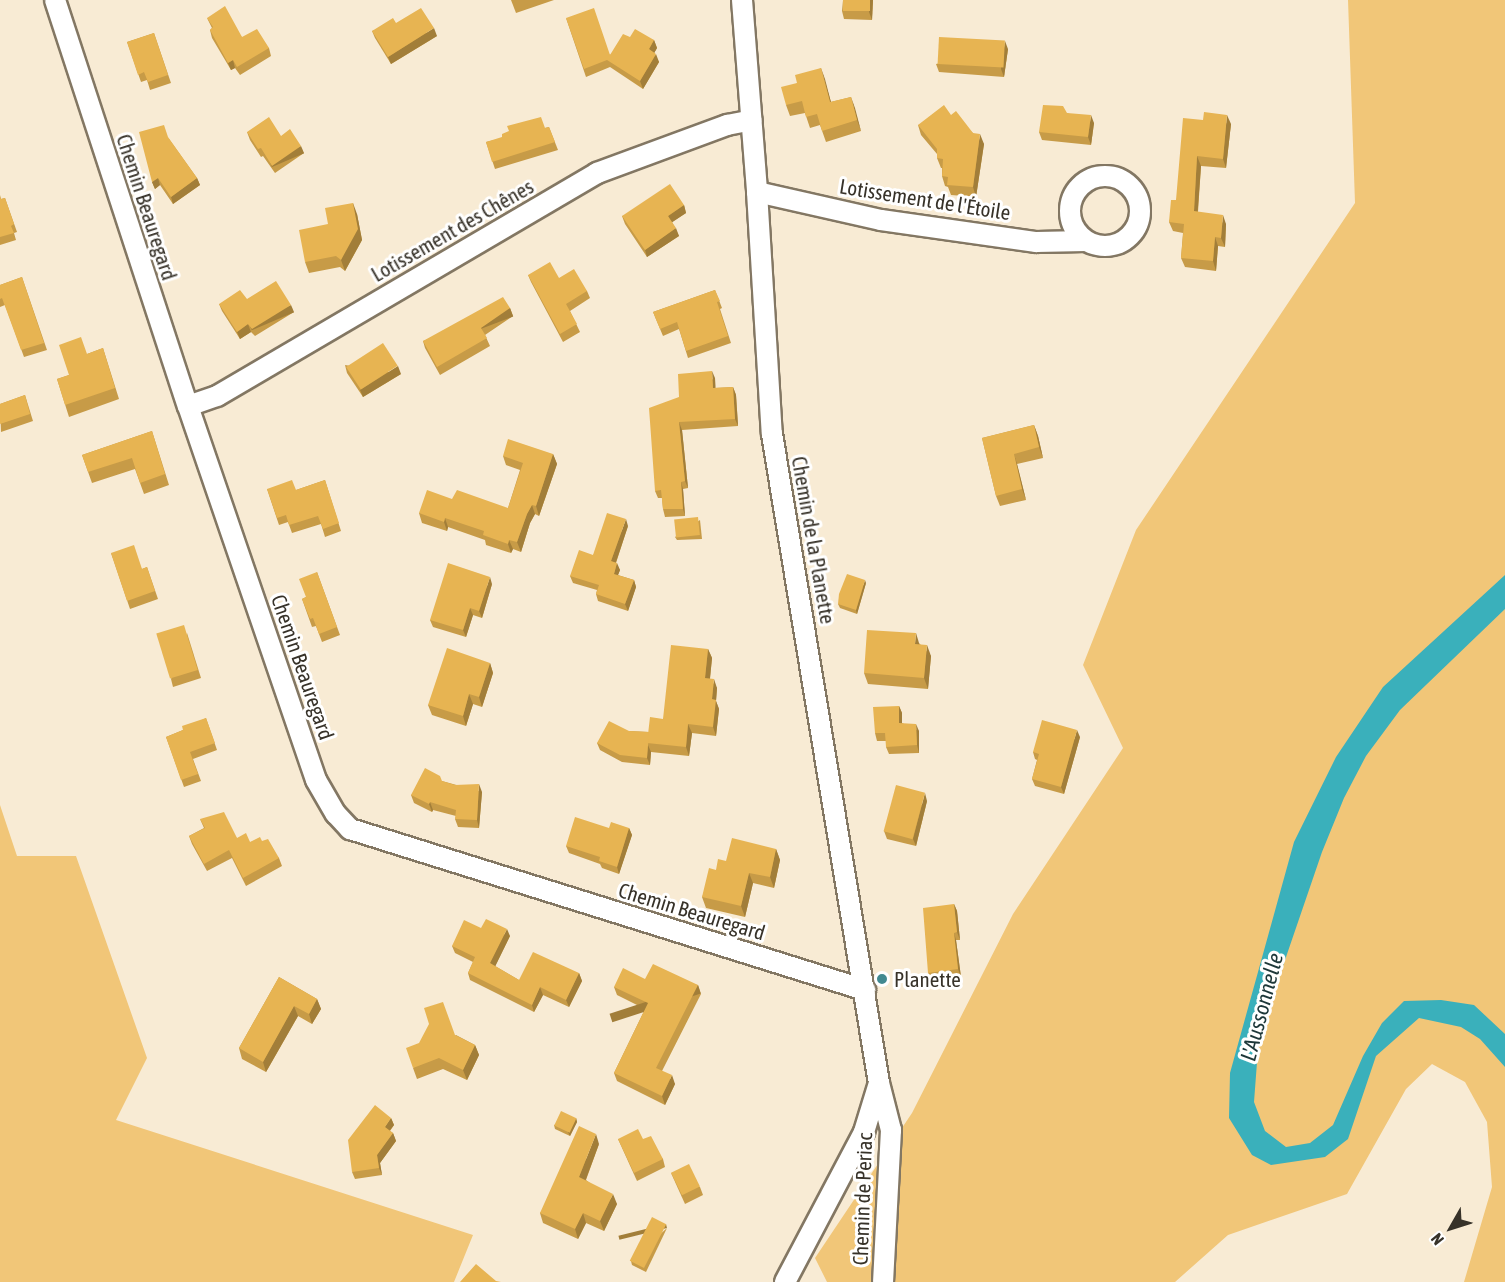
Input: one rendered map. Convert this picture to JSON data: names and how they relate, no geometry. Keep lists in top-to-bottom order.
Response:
{
  "streets": {
    "street": [
      "Lotissement de l'Étoile",
      "Chemin Beauregard",
      "Lotissement des Chênes",
      "Chemin de la Planette",
      "Chemin de Periac"
    ]
  },
  "crossings": [
    ["Lotissement de l'Étoile", "Chemin de la Planette"],
    ["Chemin Beauregard", "Lotissement des Chênes"],
    ["Chemin Beauregard", "Chemin de la Planette"],
    ["Lotissement des Chênes", "Chemin de la Planette"],
    ["Chemin de la Planette", "Chemin de Periac"]
  ],
  "water": ["L'Aussonnelle"],
  "places": ["Planette"],
  "north": "bottom left"
}
